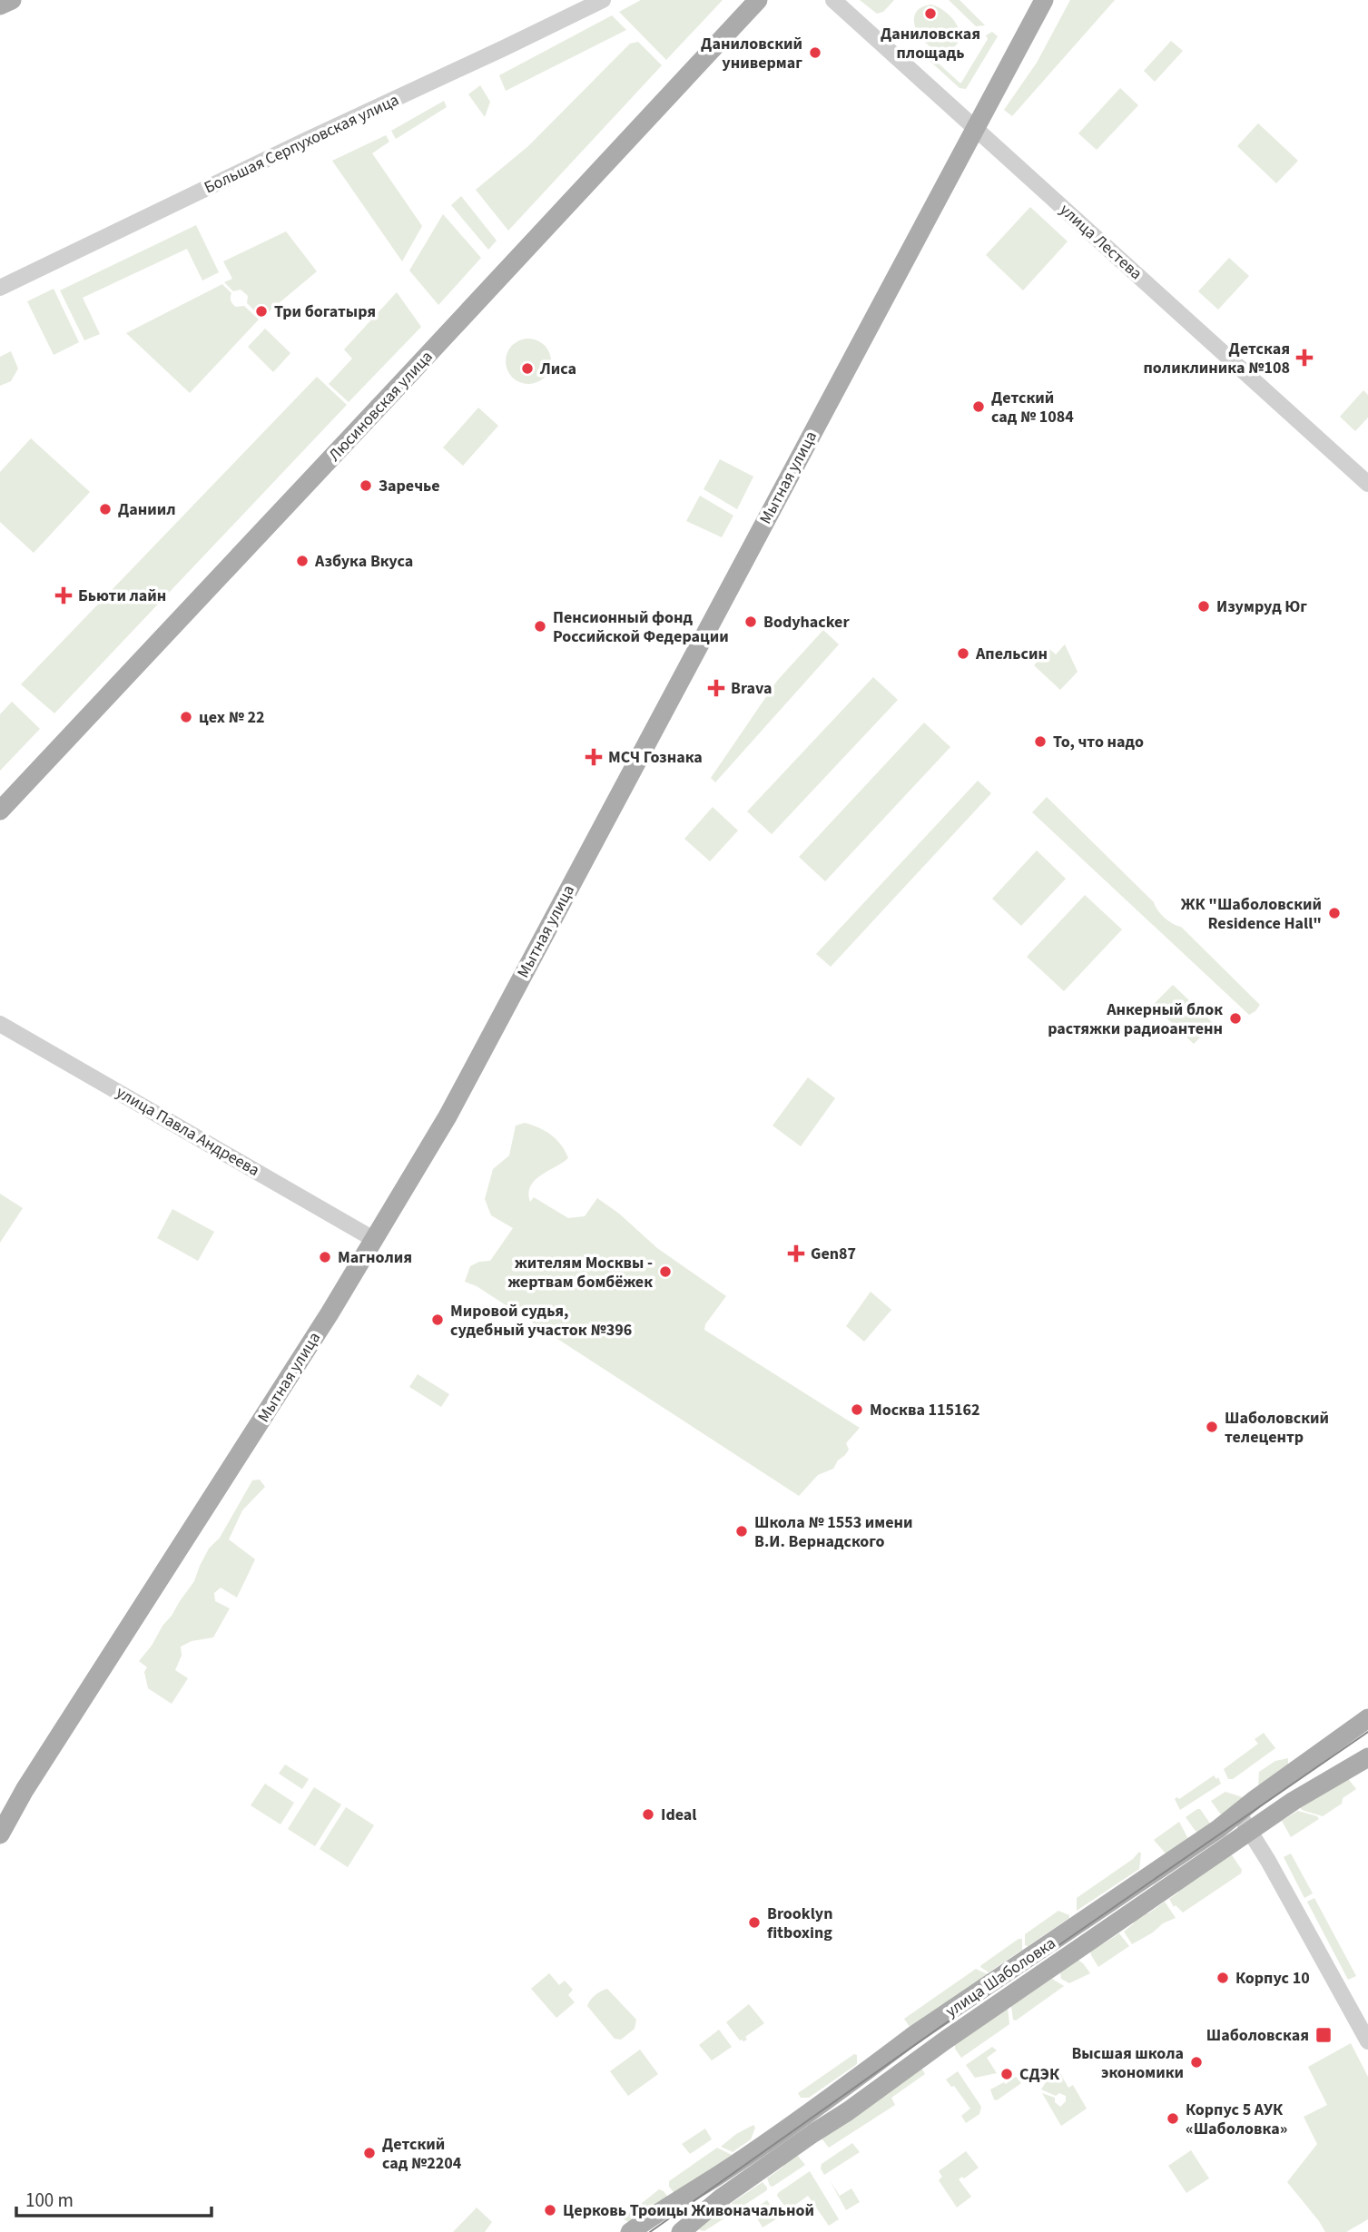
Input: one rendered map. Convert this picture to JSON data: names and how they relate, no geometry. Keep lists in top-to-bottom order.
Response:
{
  "streets": {
    "main road": ["Люсиновская улица", "Мытная улица", "улица Шаболовка"],
    "street": ["Большая Серпуховская улица", "улица Лестева", "улица Павла Андреева"]
  },
  "crossings": [
    ["улица Лестева", "Мытная улица"],
    ["Мытная улица", "улица Павла Андреева"]
  ],
  "places": {
    "other": [
      "Даниловская площадь",
      "Даниловский универмаг",
      "Три богатыря",
      "Лиса",
      "Детский сад № 1084",
      "Заречье",
      "Даниил",
      "Азбука Вкуса",
      "Изумруд Юг",
      "Bodyhacker",
      "Пенсионный фонд Российской Федерации",
      "Апельсин",
      "цех № 22",
      "То, что надо",
      "ЖК \"Шаболовский Residence Hall\"",
      "Анкерный блок растяжки радиоантенн",
      "Магнолия",
      "жителям Москвы - жертвам бомбёжек",
      "Мировой судья, судебный участок №396",
      "Москва 115162",
      "Шаболовский телецентр",
      "Школа № 1553 имени В.И. Вернадского",
      "Ideal",
      "Brooklyn fitboxing",
      "Корпус 10",
      "Высшая школа экономики",
      "СДЭК",
      "Корпус 5 АУК «Шаболовка»",
      "Детский сад №2204",
      "Церковь Троицы Живоначальной"
    ],
    "health": [
      "Детская поликлиника №108",
      "Бьюти лайн",
      "Brava",
      "МСЧ Гознака",
      "Gen87"
    ],
    "transit": ["Шаболовская"]
  },
  "scale_bar": "100 m"
}
